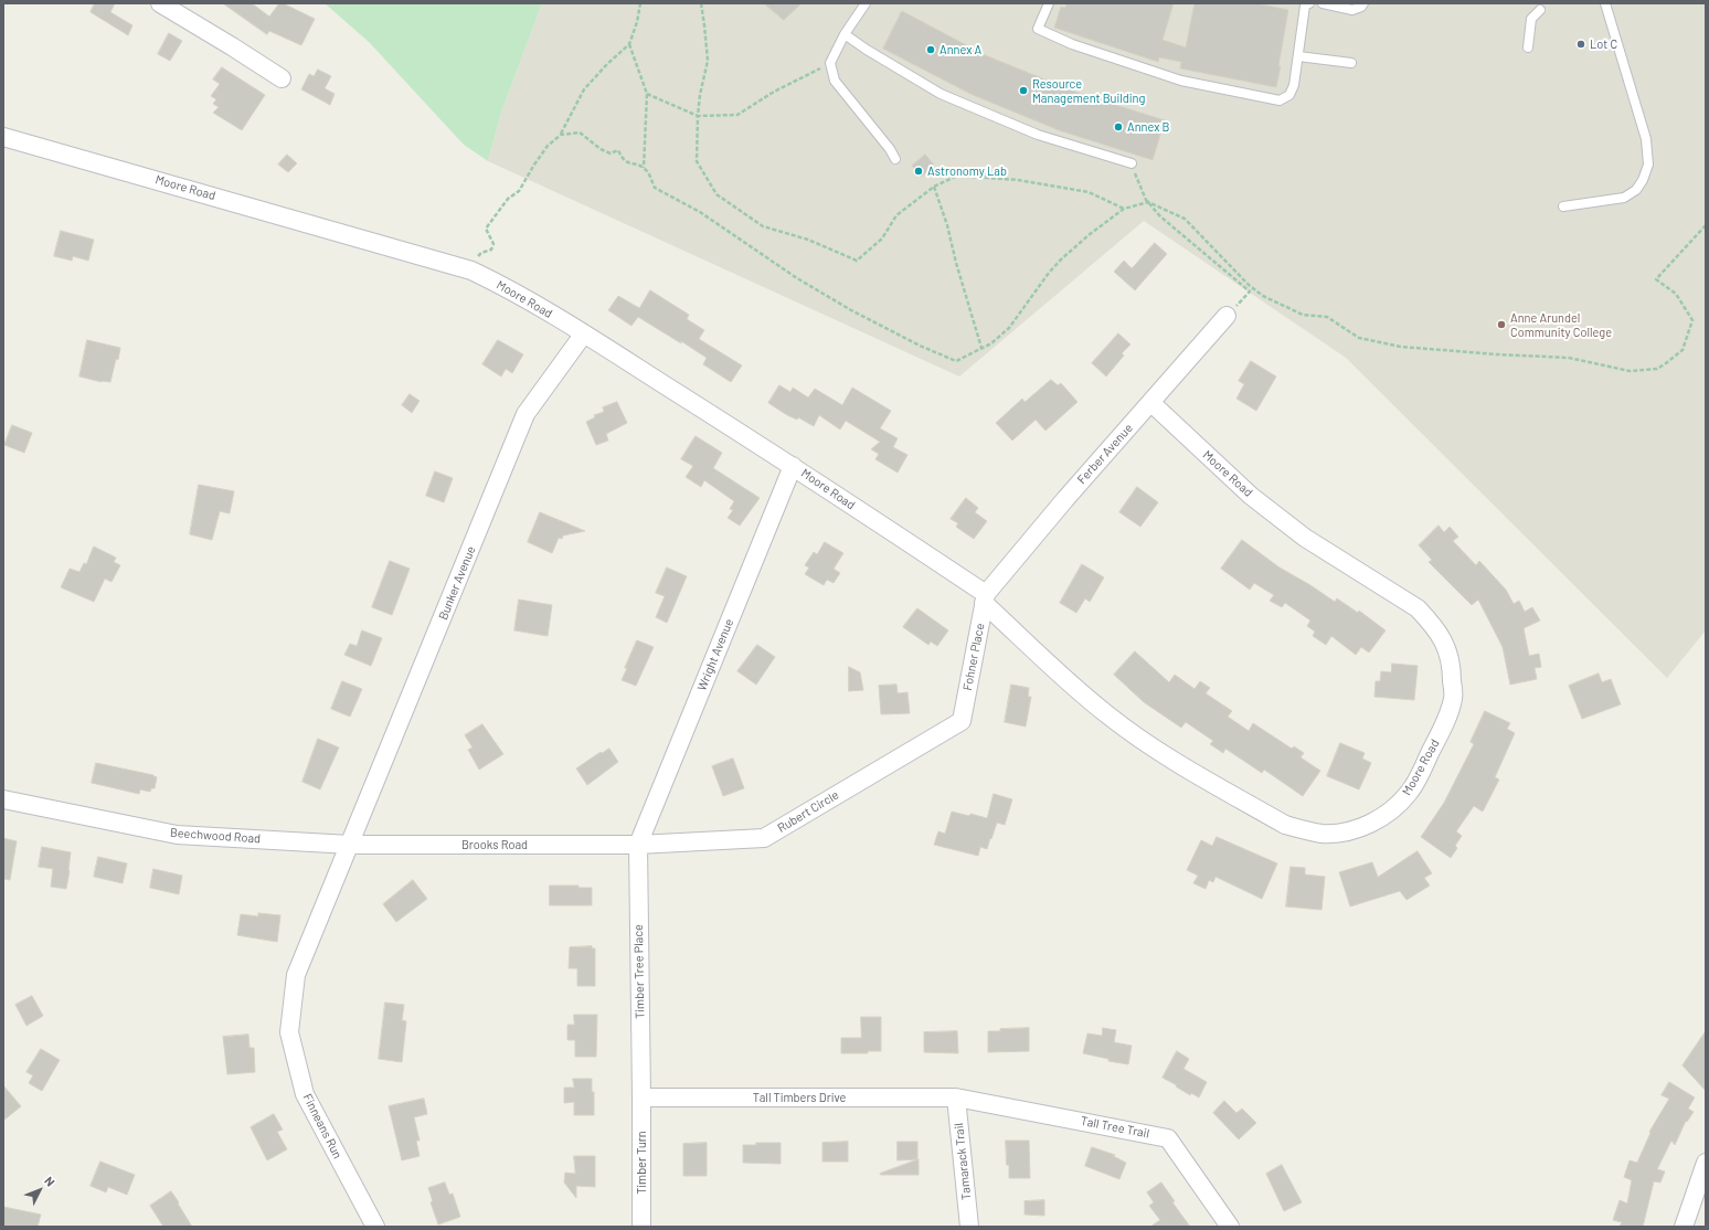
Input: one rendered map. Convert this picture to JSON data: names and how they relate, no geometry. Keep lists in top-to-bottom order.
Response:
{
  "streets": {
    "street": [
      "Moore Road",
      "Ferber Avenue",
      "Bunker Avenue",
      "Wright Avenue",
      "Fohner Place",
      "Rubert Circle",
      "Beechwood Road",
      "Brooks Road",
      "Timber Tree Place",
      "Tall Timbers Drive",
      "Finneans Run",
      "Tall Tree Trail",
      "Tamarack Trail",
      "Timber Turn"
    ]
  },
  "crossings": [
    ["Moore Road", "Ferber Avenue"],
    ["Moore Road", "Bunker Avenue"],
    ["Moore Road", "Wright Avenue"],
    ["Moore Road", "Fohner Place"],
    ["Ferber Avenue", "Fohner Place"],
    ["Bunker Avenue", "Beechwood Road"],
    ["Bunker Avenue", "Brooks Road"],
    ["Bunker Avenue", "Finneans Run"],
    ["Wright Avenue", "Rubert Circle"],
    ["Wright Avenue", "Brooks Road"],
    ["Wright Avenue", "Timber Tree Place"],
    ["Fohner Place", "Rubert Circle"],
    ["Rubert Circle", "Brooks Road"],
    ["Rubert Circle", "Timber Tree Place"],
    ["Beechwood Road", "Brooks Road"],
    ["Beechwood Road", "Finneans Run"],
    ["Brooks Road", "Timber Tree Place"],
    ["Brooks Road", "Finneans Run"],
    ["Timber Tree Place", "Tall Timbers Drive"],
    ["Timber Tree Place", "Timber Turn"],
    ["Tall Timbers Drive", "Tall Tree Trail"],
    ["Tall Timbers Drive", "Tamarack Trail"],
    ["Tall Timbers Drive", "Timber Turn"],
    ["Tall Tree Trail", "Tamarack Trail"]
  ],
  "places": [
    "Lot C",
    "Annex A",
    "Resource Management Building",
    "Annex B",
    "Astronomy Lab",
    "Anne Arundel Community College"
  ],
  "north": "top right"
}
